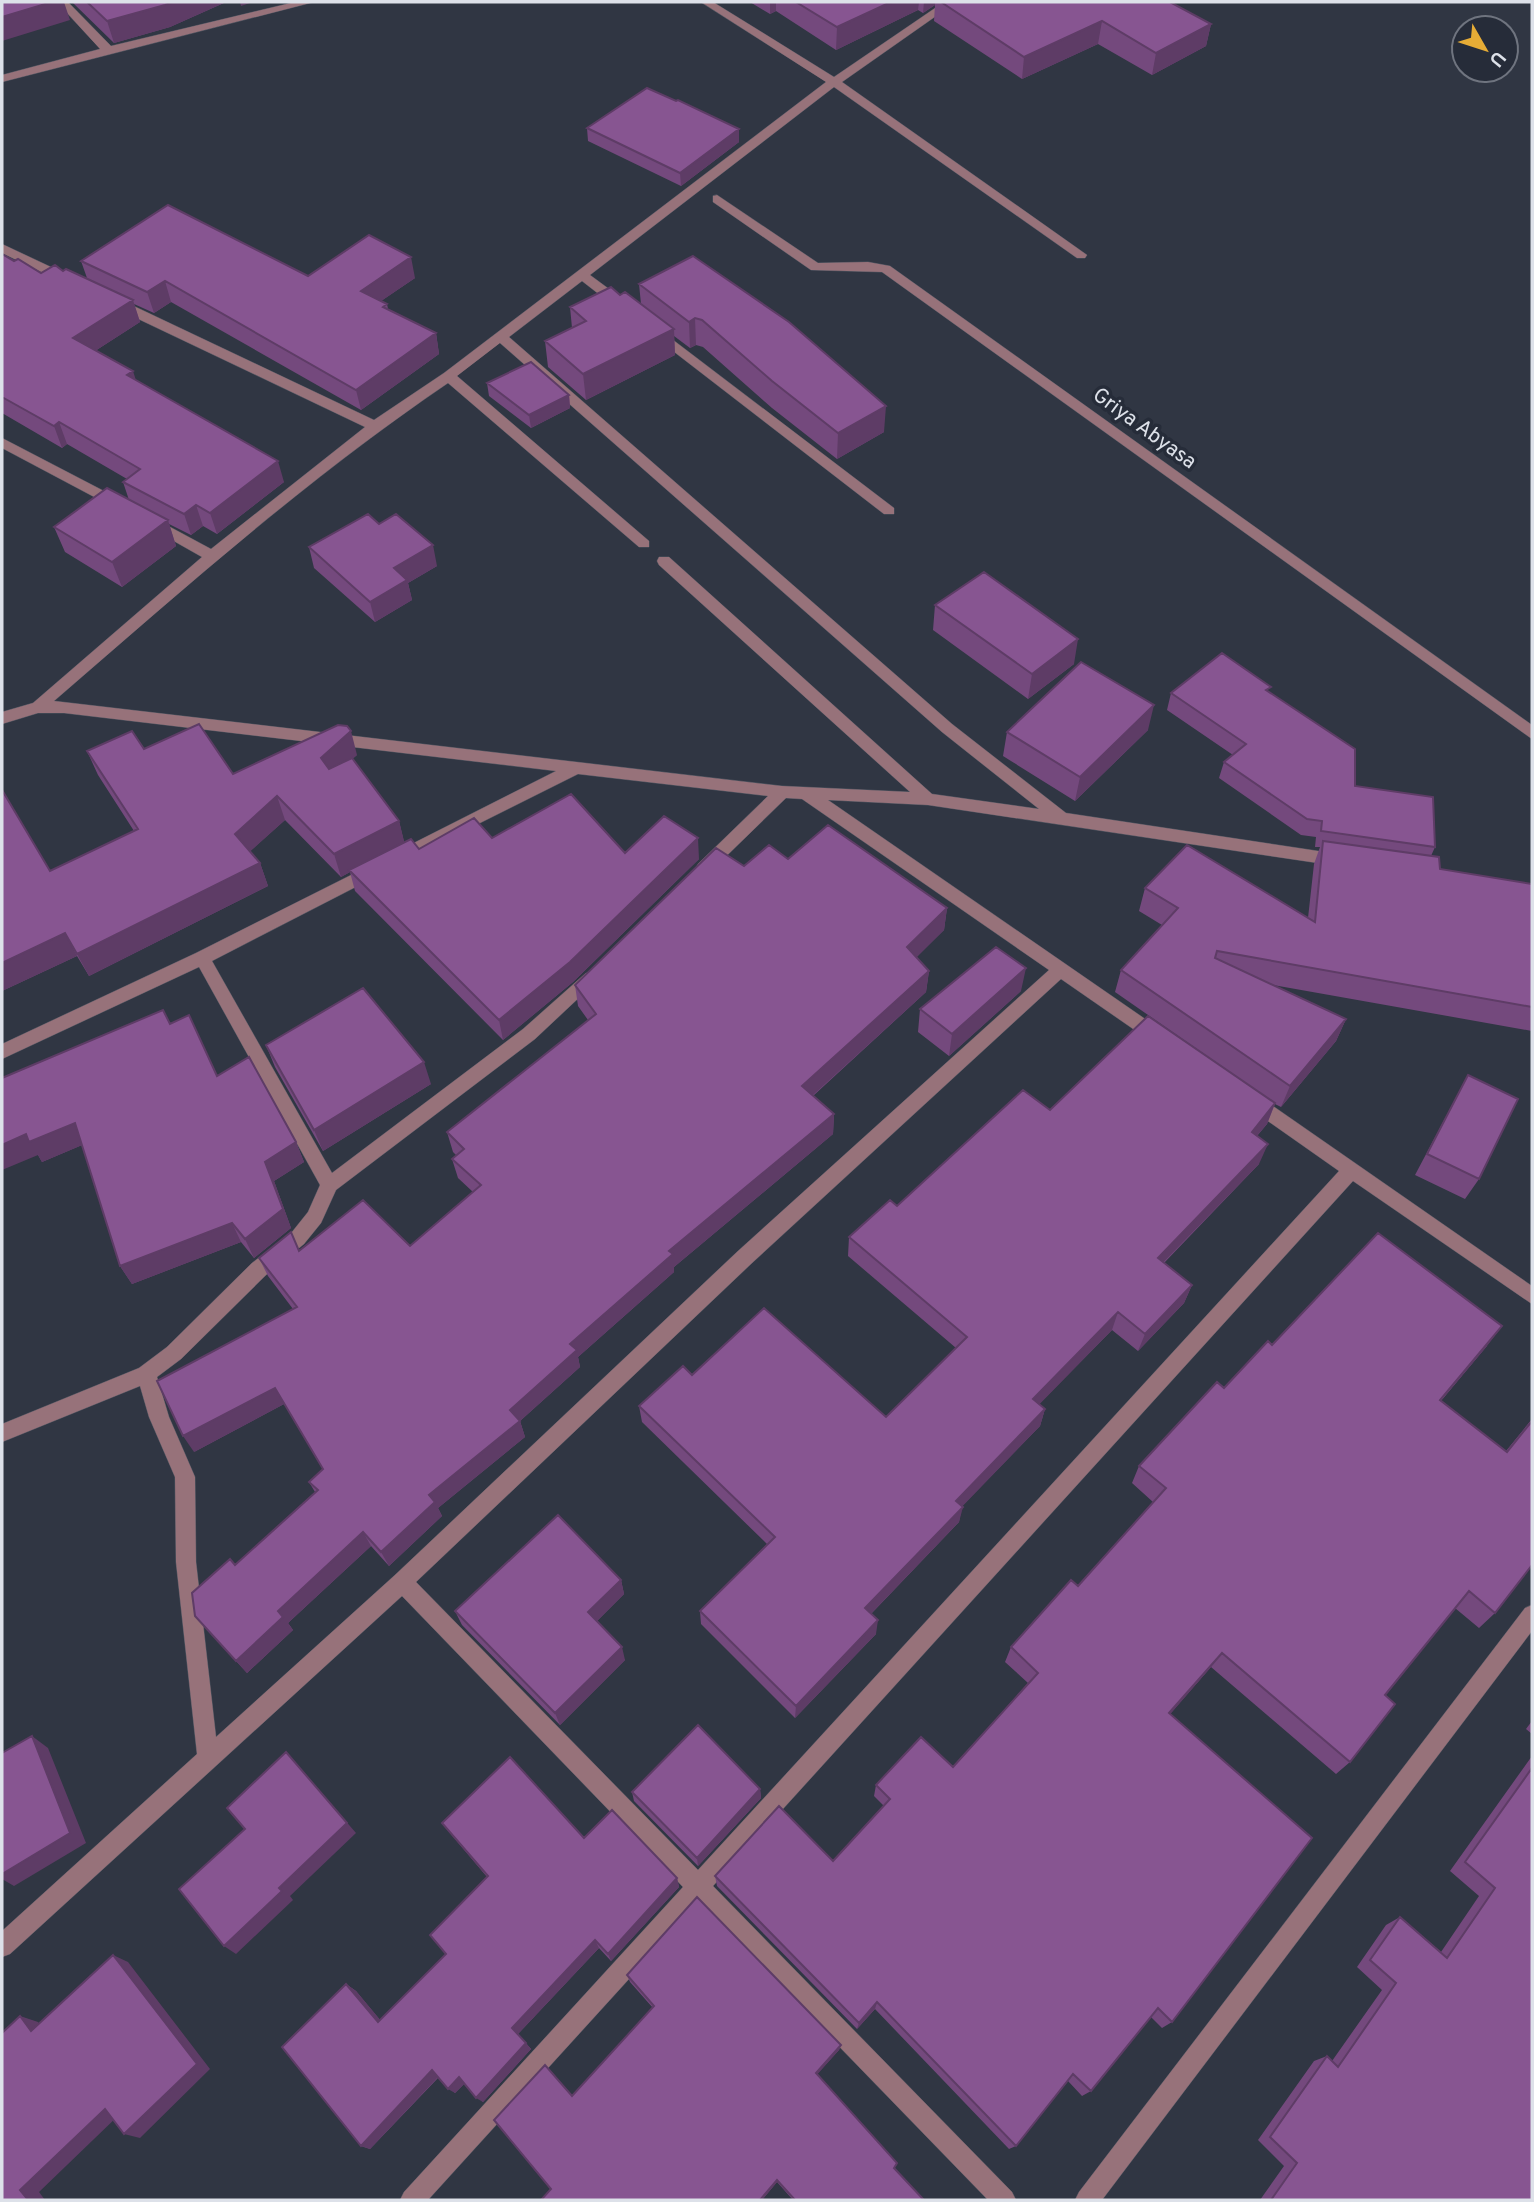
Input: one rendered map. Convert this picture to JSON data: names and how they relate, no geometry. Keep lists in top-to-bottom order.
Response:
{
  "streets": {
    "street": ["Griya Abyasa"]
  },
  "north": "bottom right"
}
